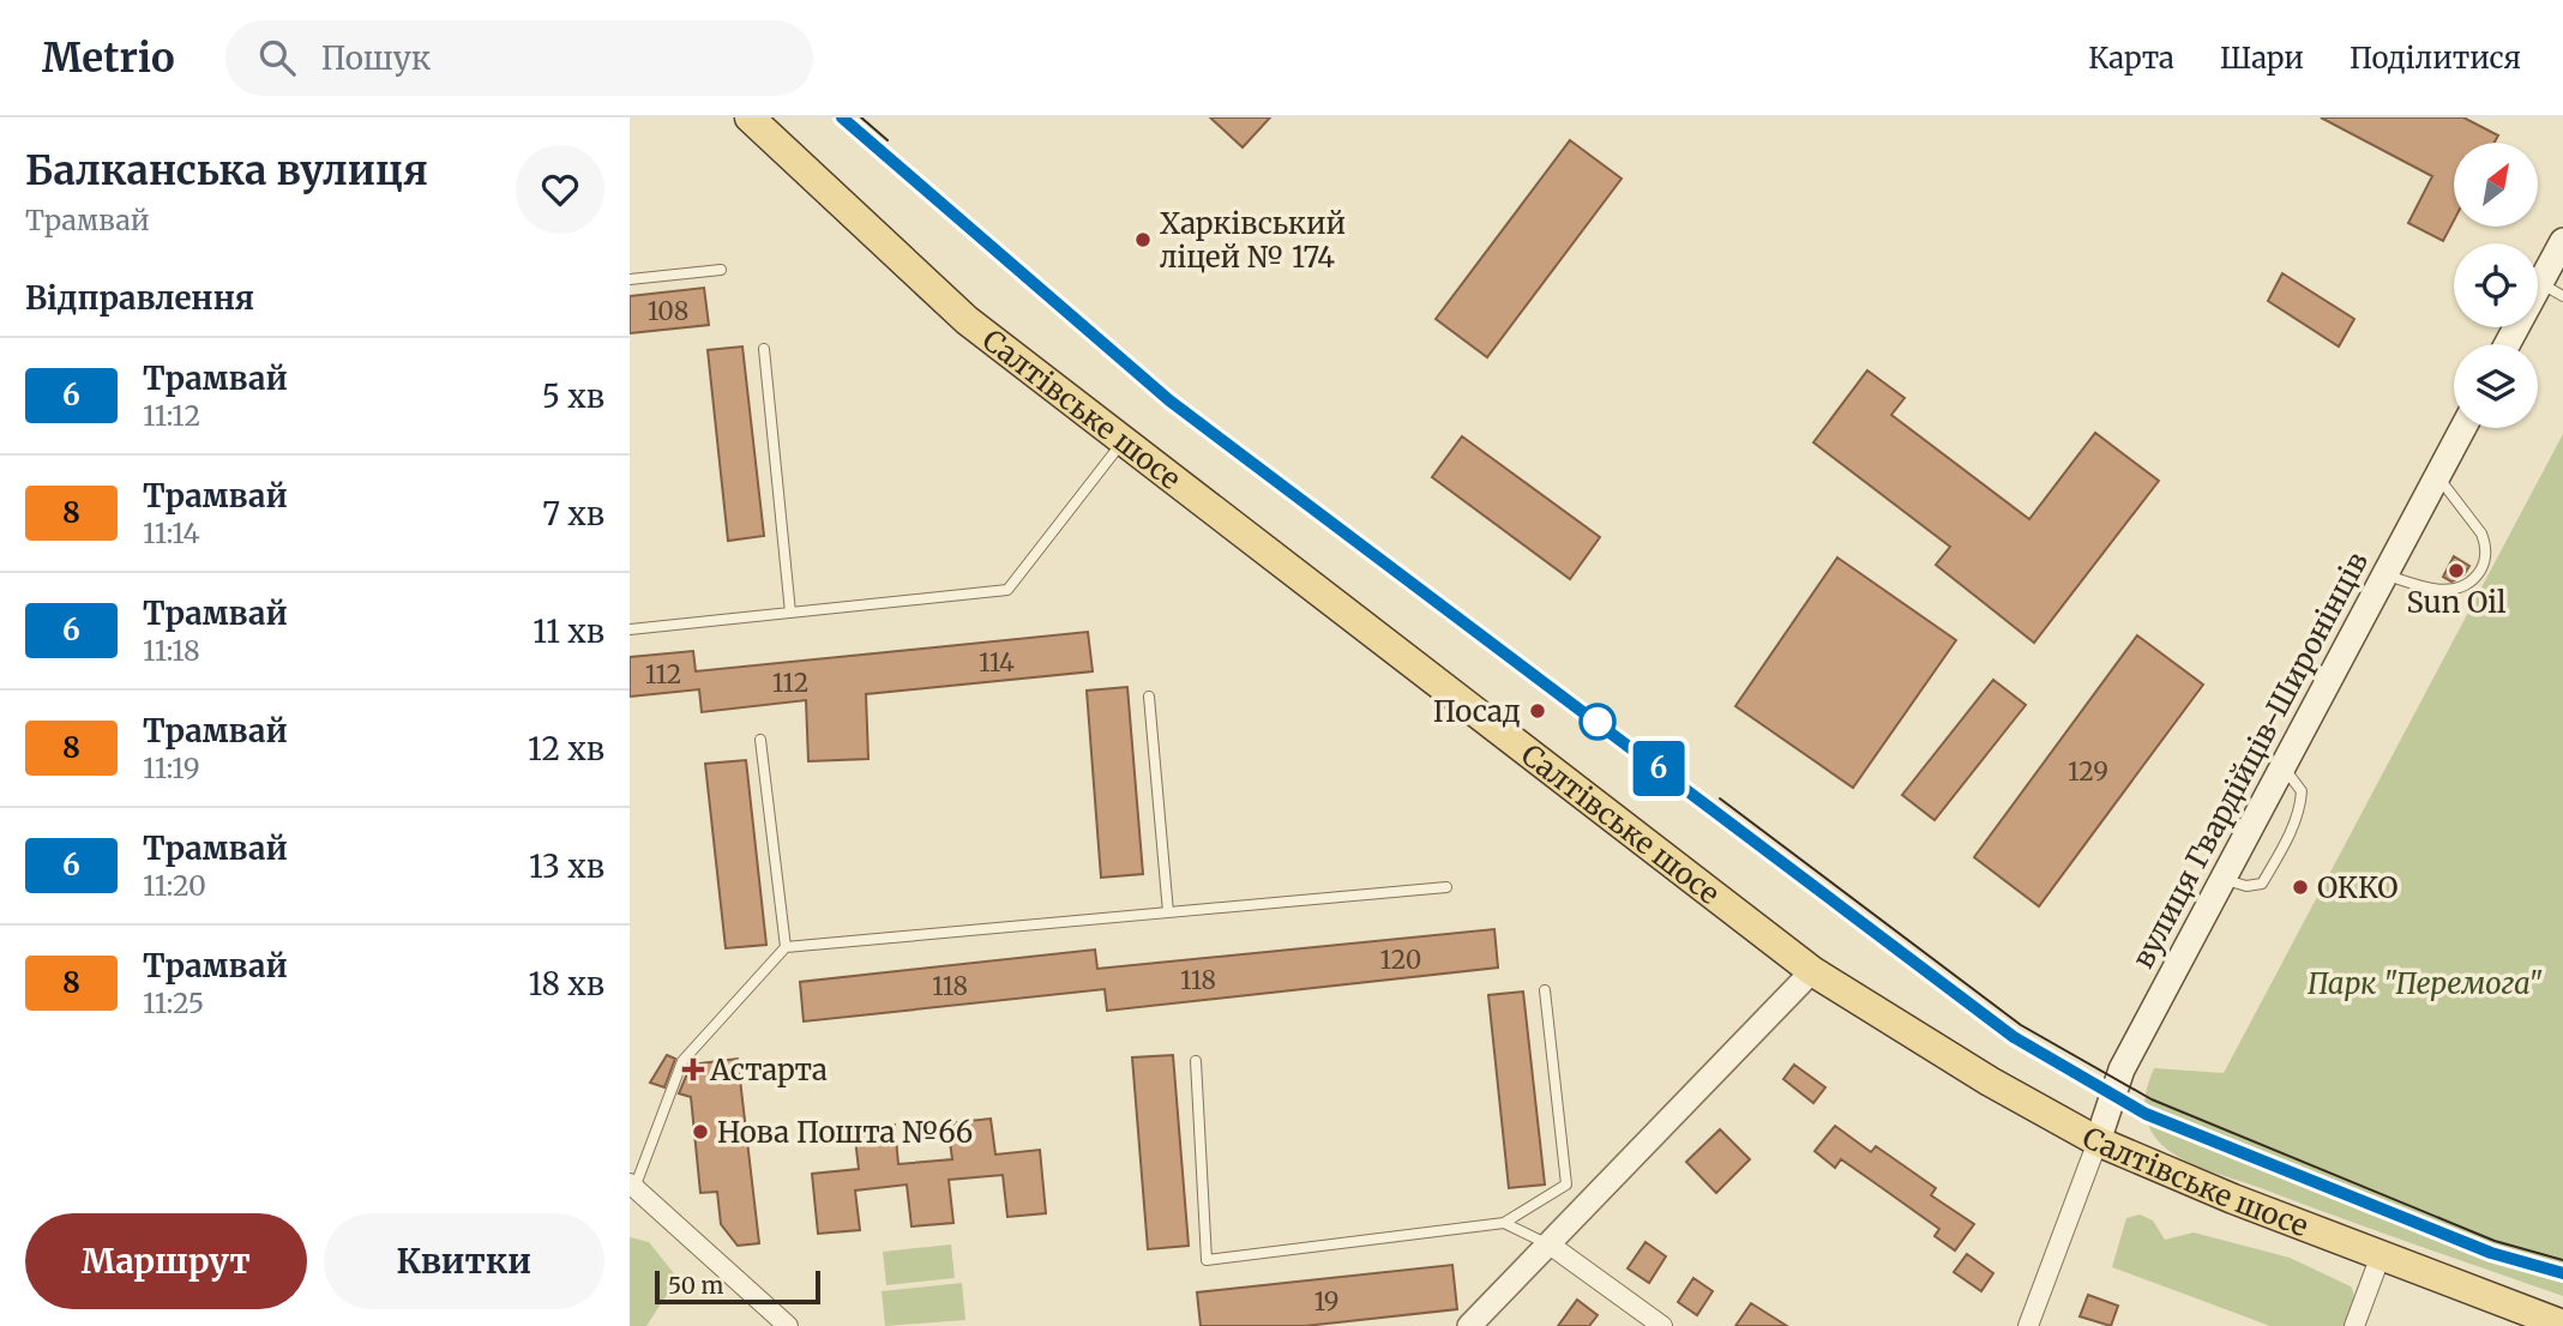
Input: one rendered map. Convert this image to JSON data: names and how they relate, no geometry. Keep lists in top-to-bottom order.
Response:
{
  "streets": {
    "main road": ["Салтівське шосе", "вулиця Гвардійців-Широнінців"]
  },
  "crossings": [
    ["Салтівське шосе", "вулиця Гвардійців-Широнінців"]
  ],
  "parks": ["Парк \"Перемога\""],
  "places": {
    "other": [
      "Харківський ліцей № 174",
      "Sun Oil",
      "Посад",
      "ОККО",
      "Нова Пошта №66"
    ],
    "health": ["Астарта"]
  },
  "lines": ["tram line 6"],
  "house_numbers": [
    "108",
    "114",
    "112",
    "112",
    "129",
    "120",
    "118",
    "118",
    "19"
  ],
  "scale_bar": "50 m",
  "north": "top right",
  "page": {
    "header": "Metrio",
    "search": "Пошук",
    "nav": ["Карта", "Шари", "Поділитися"],
    "heading": [
      ["Балканська вулиця", "Трамвай"],
      "Відправлення"
    ],
    "on_map": "6",
    "list": [
      {
        "mark": "6",
        "name": "Трамвай",
        "note": "11:12",
        "value": "5 хв"
      },
      {
        "mark": "8",
        "name": "Трамвай",
        "note": "11:14",
        "value": "7 хв"
      },
      {
        "mark": "6",
        "name": "Трамвай",
        "note": "11:18",
        "value": "11 хв"
      },
      {
        "mark": "8",
        "name": "Трамвай",
        "note": "11:19",
        "value": "12 хв"
      },
      {
        "mark": "6",
        "name": "Трамвай",
        "note": "11:20",
        "value": "13 хв"
      },
      {
        "mark": "8",
        "name": "Трамвай",
        "note": "11:25",
        "value": "18 хв"
      }
    ],
    "buttons": ["Маршрут", "Квитки"],
    "scale": "50 m"
  }
}
